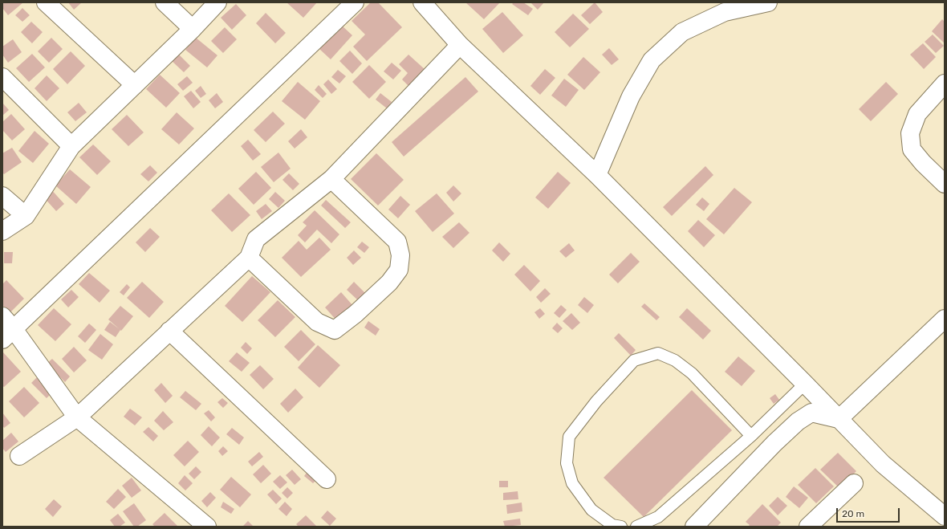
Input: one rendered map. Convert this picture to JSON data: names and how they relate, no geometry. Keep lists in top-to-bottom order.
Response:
{
  "scale_bar": "20 m"
}
